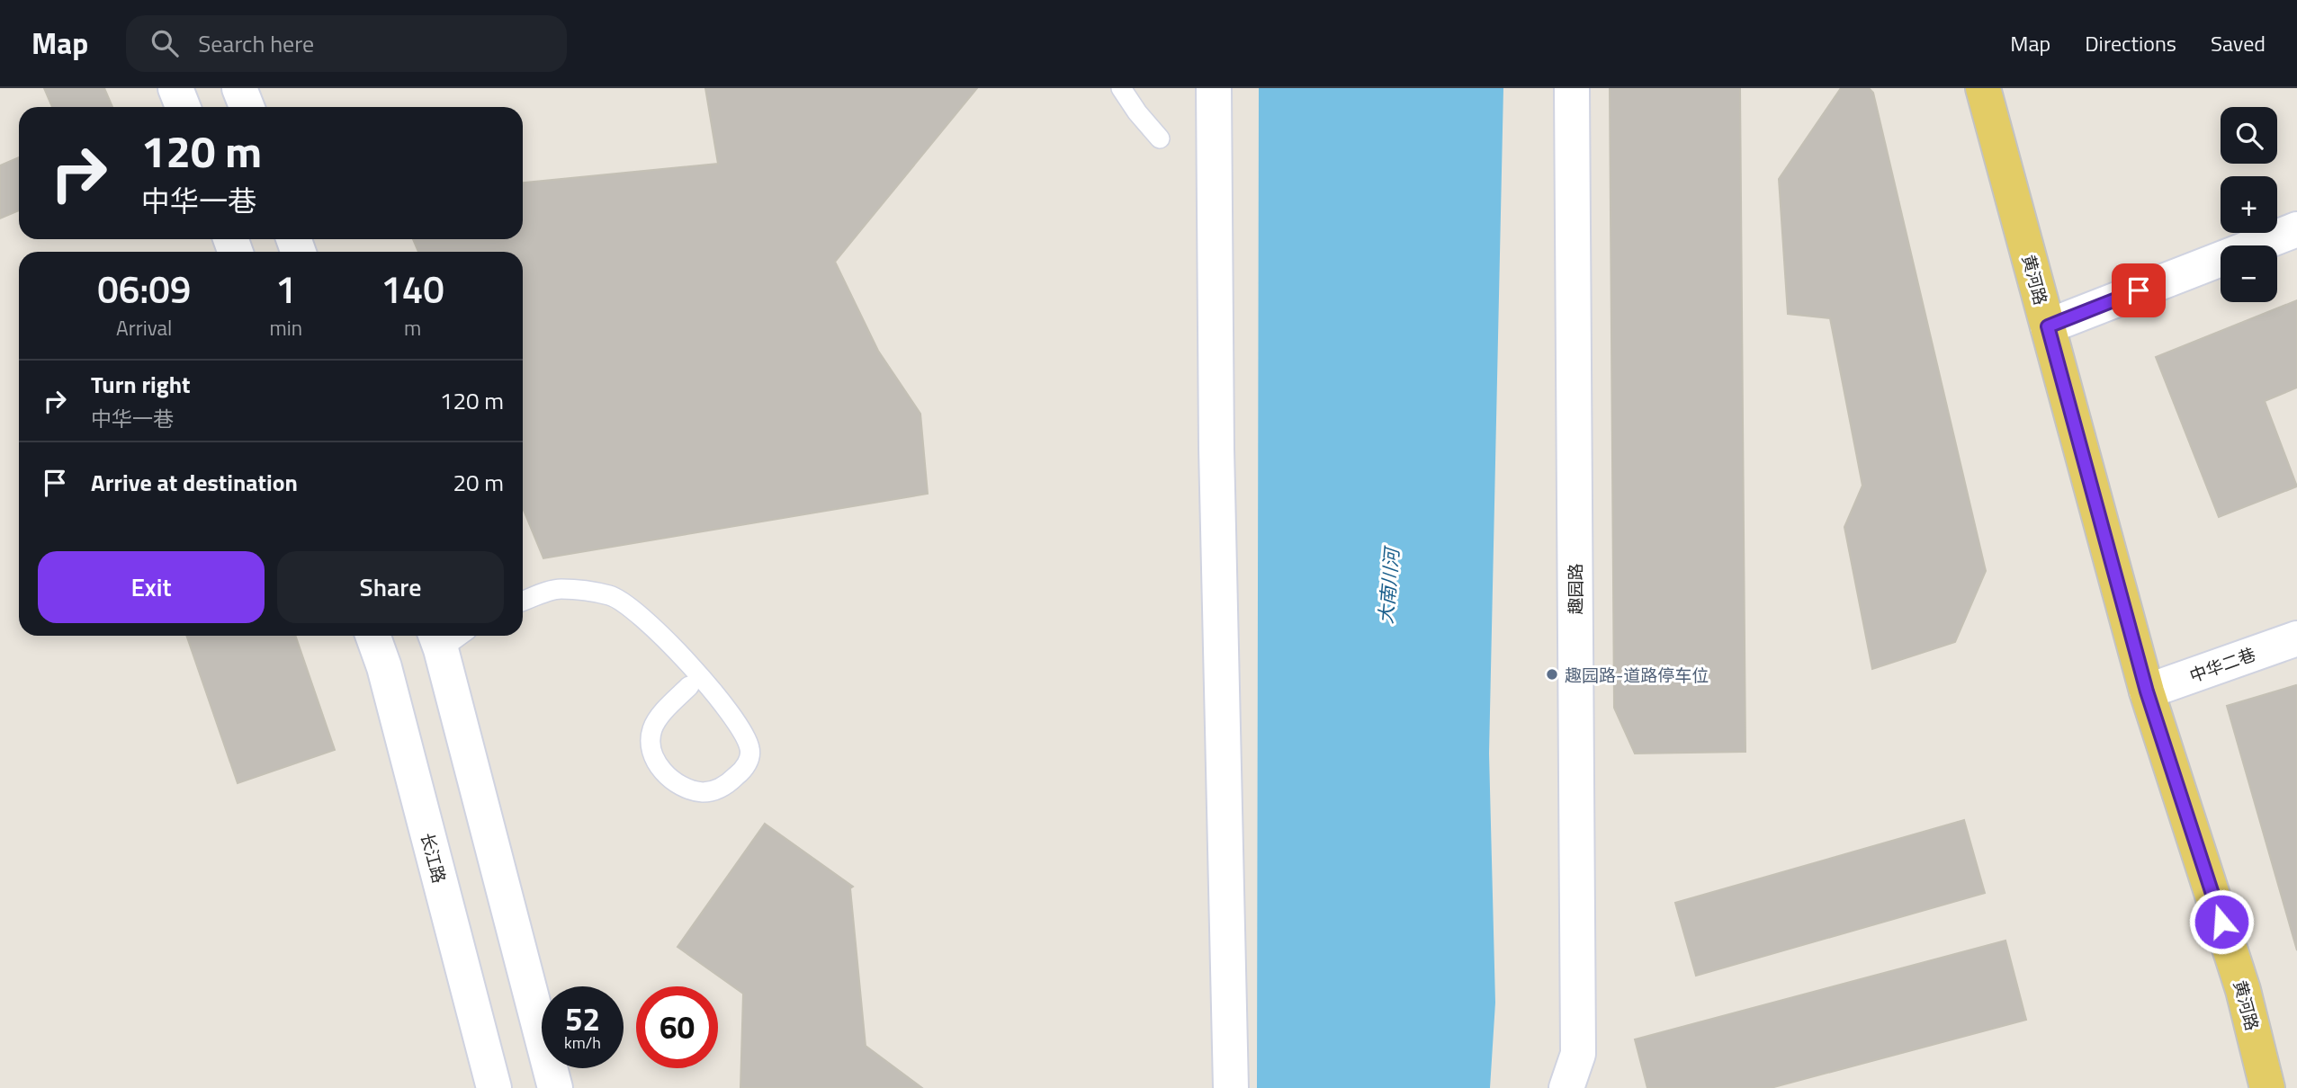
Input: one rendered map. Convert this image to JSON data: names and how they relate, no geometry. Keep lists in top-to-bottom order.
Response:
{
  "streets": {
    "main road": ["黄河路"],
    "street": ["趣园路", "中华二巷", "长江路"]
  },
  "crossings": [
    ["黄河路", "中华二巷"]
  ],
  "water": ["大南川河"],
  "places": ["趣园路-道路停车位"],
  "page": {
    "header": "Map",
    "search": "Search here",
    "nav": ["Map", "Directions", "Saved"],
    "map_buttons": ["+", "−"],
    "turn": ["120 m", "中华一巷"],
    "eta": [
      "06:09",
      "Arrival",
      "1",
      "min",
      "140",
      "m"
    ],
    "list": [
      {
        "name": "Turn right",
        "note": "中华一巷",
        "value": "120 m"
      },
      {
        "name": "Arrive at destination",
        "value": "20 m"
      }
    ],
    "buttons": ["Exit", "Share"],
    "speed": "52 km/h",
    "limit": "60"
  }
}
